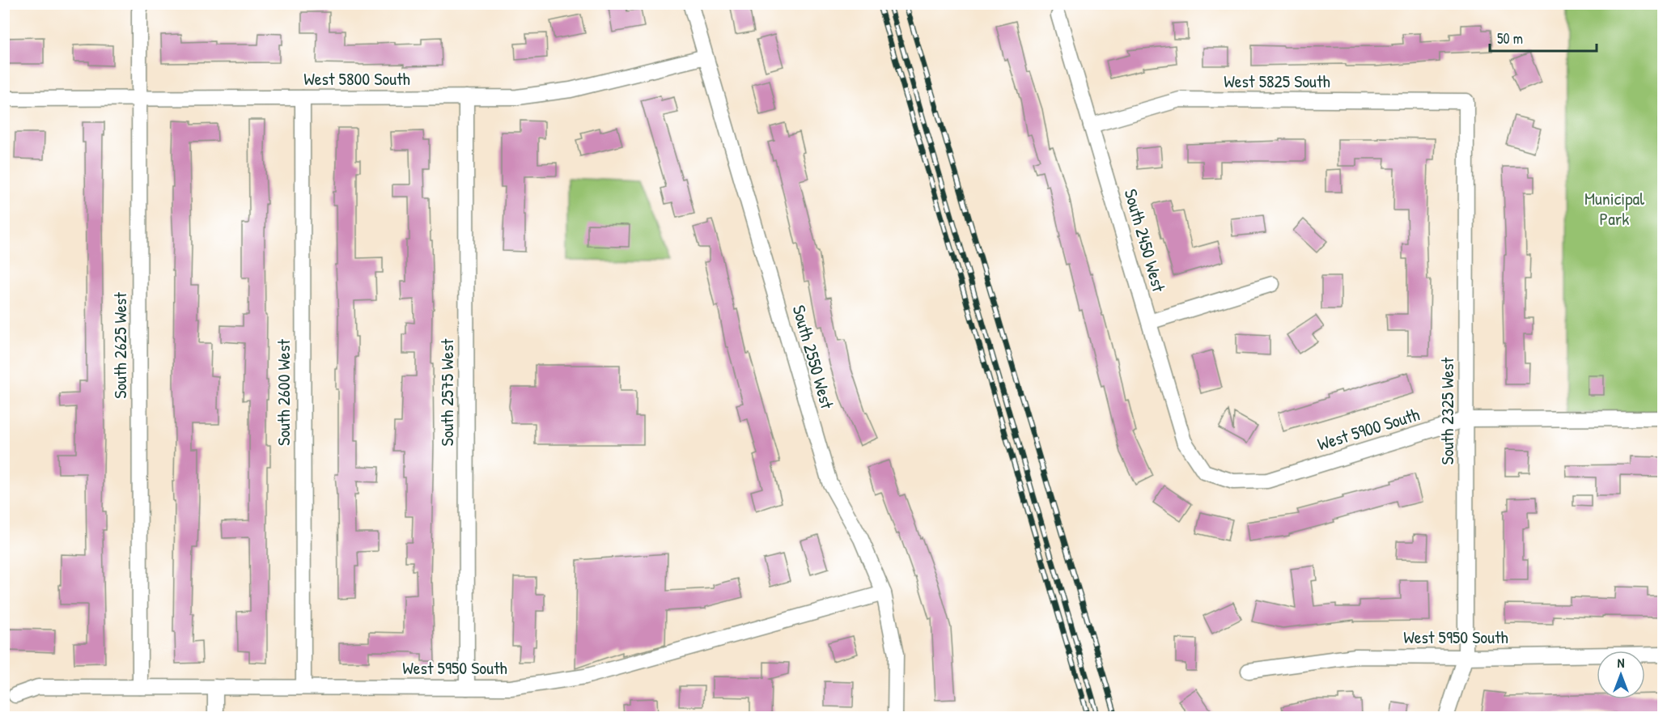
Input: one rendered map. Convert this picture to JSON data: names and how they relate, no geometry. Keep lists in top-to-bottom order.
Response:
{
  "streets": {
    "street": [
      "West 5800 South",
      "West 5825 South",
      "South 2450 West",
      "South 2625 West",
      "South 2550 West",
      "South 2600 West",
      "South 2575 West",
      "South 2325 West",
      "West 5900 South",
      "West 5950 South"
    ]
  },
  "crossings": [
    ["West 5800 South", "South 2625 West"],
    ["West 5800 South", "South 2550 West"],
    ["West 5800 South", "South 2600 West"],
    ["West 5800 South", "South 2575 West"],
    ["West 5825 South", "South 2450 West"],
    ["West 5825 South", "South 2325 West"],
    ["South 2450 West", "West 5900 South"],
    ["South 2625 West", "West 5950 South"],
    ["South 2550 West", "West 5950 South"],
    ["South 2600 West", "West 5950 South"],
    ["South 2575 West", "West 5950 South"],
    ["South 2325 West", "West 5900 South"],
    ["South 2325 West", "West 5950 South"]
  ],
  "parks": ["Municipal Park"],
  "scale_bar": "50 m",
  "north": "top"
}
